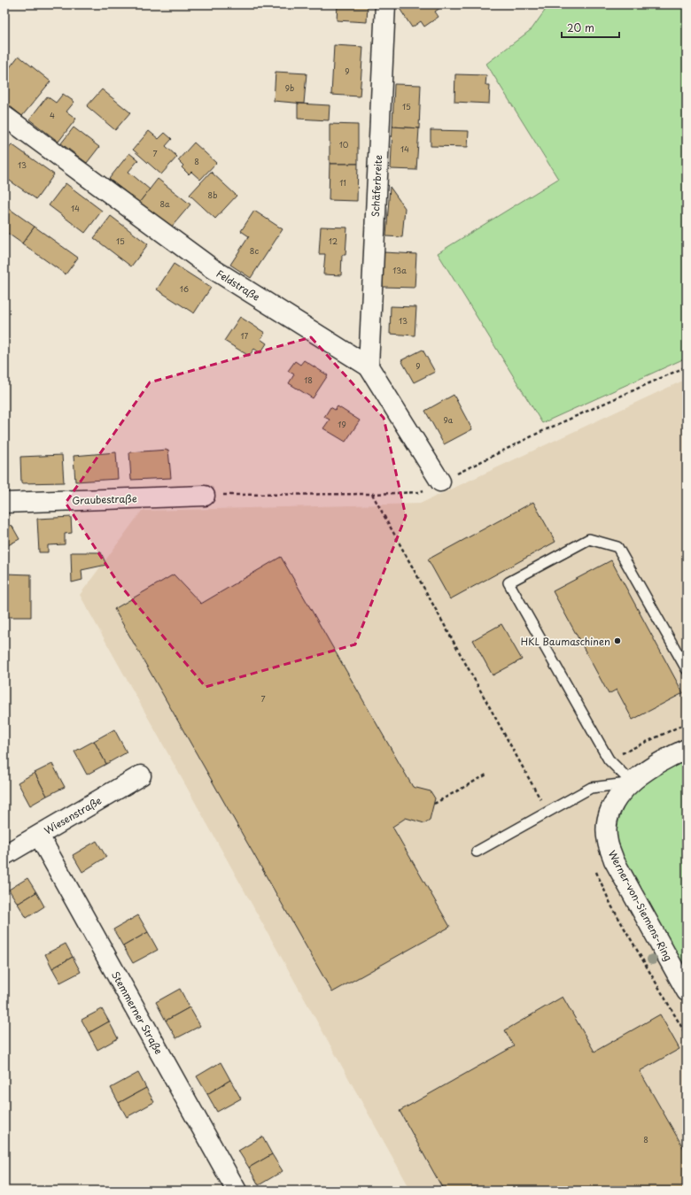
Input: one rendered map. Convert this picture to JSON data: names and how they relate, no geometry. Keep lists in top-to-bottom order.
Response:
{
  "streets": {
    "street": [
      "Schäferbreite",
      "Feldstraße",
      "Graubestraße",
      "Wiesenstraße",
      "Werner-von-Siemens-Ring",
      "Stemmerner Straße"
    ]
  },
  "crossings": [
    ["Schäferbreite", "Feldstraße"],
    ["Wiesenstraße", "Stemmerner Straße"]
  ],
  "places": ["HKL Baumaschinen"],
  "house_numbers": [
    "9",
    "9b",
    "15",
    "4",
    "10",
    "14",
    "7",
    "8",
    "13",
    "11",
    "8b",
    "8a",
    "14",
    "15",
    "12",
    "8c",
    "13a",
    "16",
    "13",
    "17",
    "9",
    "18",
    "9a",
    "19",
    "7",
    "8"
  ],
  "scale_bar": "20 m"
}
